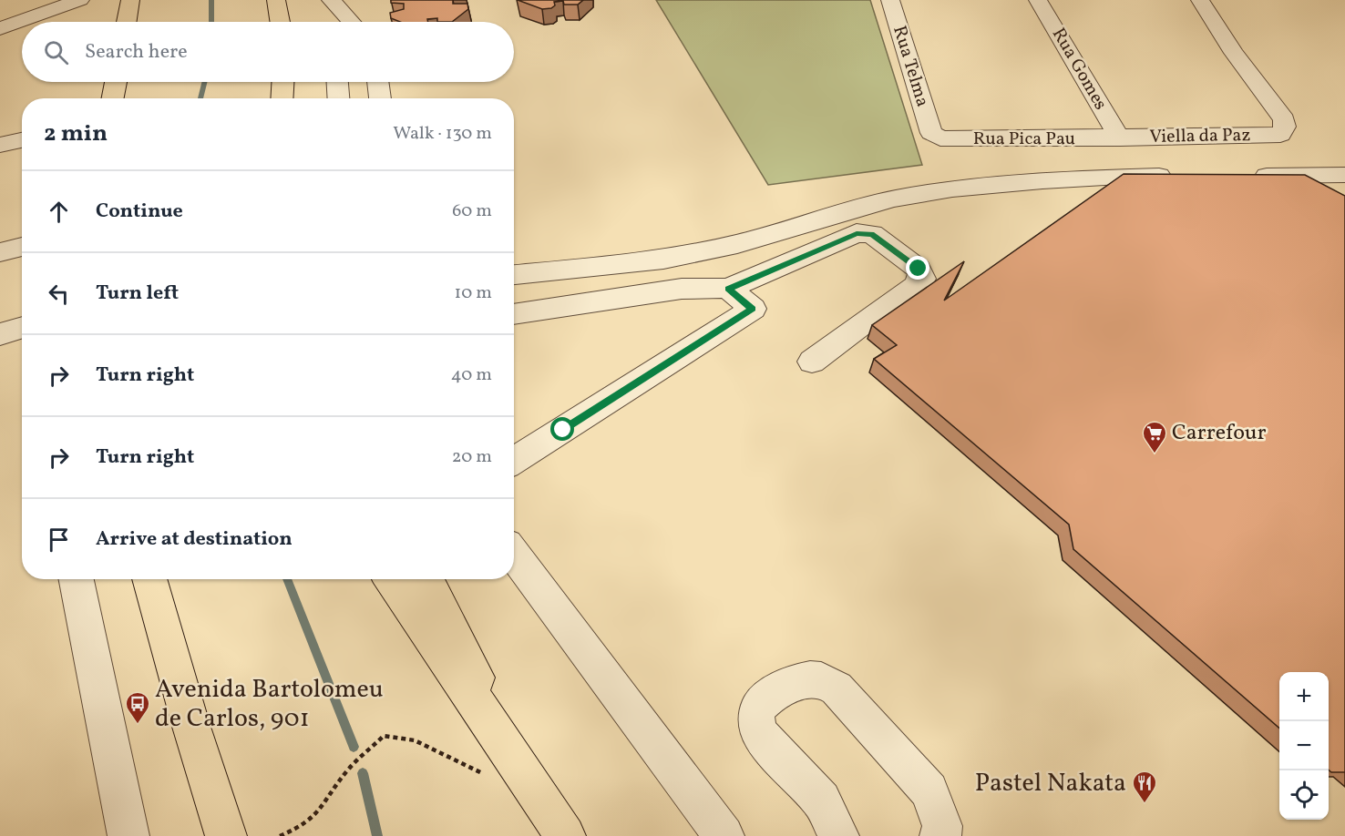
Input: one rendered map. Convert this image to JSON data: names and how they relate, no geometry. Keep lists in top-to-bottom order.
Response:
{
  "streets": {
    "street": [
      "Rua Telma",
      "Rua Gomes",
      "Viella da Paz",
      "Rua Pica Pau"
    ]
  },
  "crossings": [
    ["Rua Telma", "Rua Pica Pau"],
    ["Rua Gomes", "Viella da Paz"],
    ["Rua Gomes", "Rua Pica Pau"],
    ["Viella da Paz", "Rua Pica Pau"]
  ],
  "places": {
    "supermarket": ["Carrefour"],
    "bus stop": ["Avenida Bartolomeu de Carlos, 901"],
    "restaurant": ["Pastel Nakata"]
  },
  "page": {
    "search": "Search here",
    "heading": ["2 min", "Walk · 130 m"],
    "list": [
      ["Continue", "60 m"],
      ["Turn left", "10 m"],
      ["Turn right", "40 m"],
      ["Turn right", "20 m"],
      "Arrive at destination"
    ],
    "map_buttons": ["+", "−"]
  }
}
